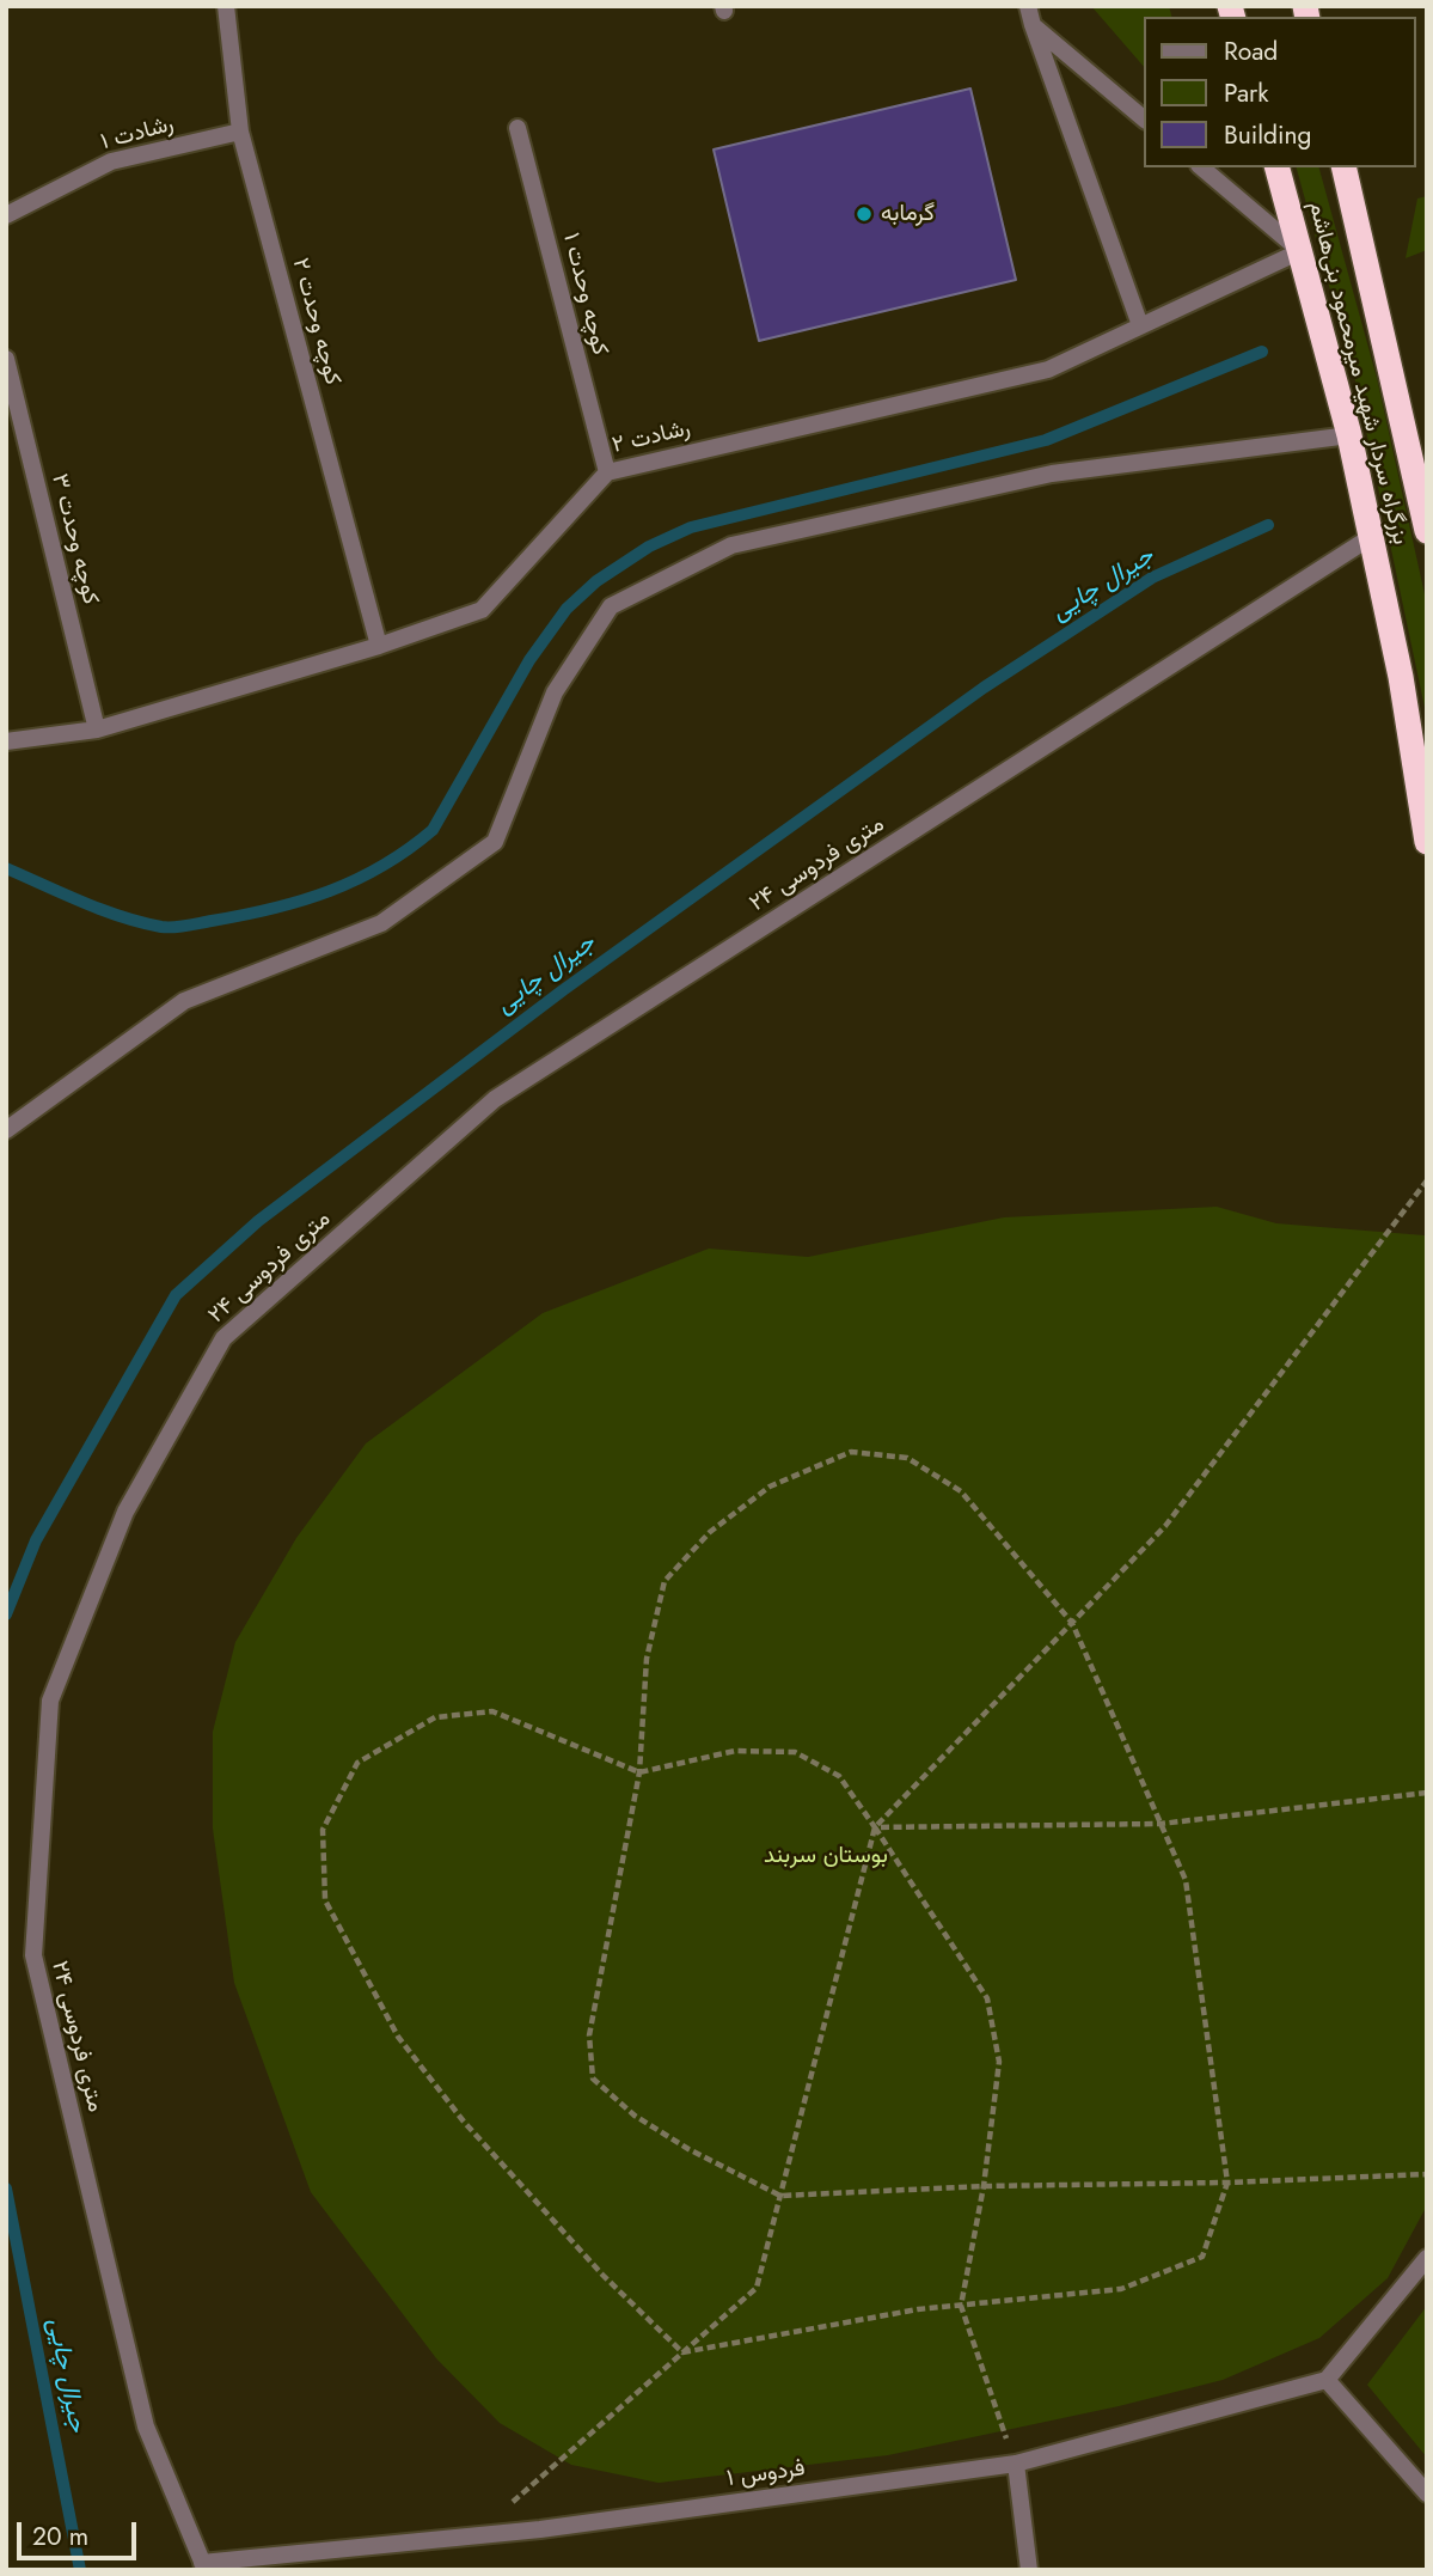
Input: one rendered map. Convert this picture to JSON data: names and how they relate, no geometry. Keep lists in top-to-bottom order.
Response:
{
  "streets": {
    "highway": ["بزرگراه سردار شهید میرمحمود بنی‌هاشم"],
    "street": [
      "رشادت ۱",
      "کوچه وحدت ۱",
      "کوچه وحدت ۲",
      "رشادت ۲",
      "کوچه وحدت ۳",
      "۲۴ متری فردوسی",
      "فردوس ۱"
    ]
  },
  "crossings": [
    ["رشادت ۱", "کوچه وحدت ۲"],
    ["کوچه وحدت ۱", "رشادت ۲"],
    ["کوچه وحدت ۲", "رشادت ۲"],
    ["بزرگراه سردار شهید میرمحمود بنی‌هاشم", "رشادت ۲"],
    ["بزرگراه سردار شهید میرمحمود بنی‌هاشم", "۲۴ متری فردوسی"],
    ["رشادت ۲", "کوچه وحدت ۳"],
    ["۲۴ متری فردوسی", "فردوس ۱"]
  ],
  "water": ["جیرال چایی"],
  "parks": ["بوستان سربند"],
  "places": ["گرمابه"],
  "legend": ["Road", "Park", "Building"],
  "scale_bar": "20 m"
}
